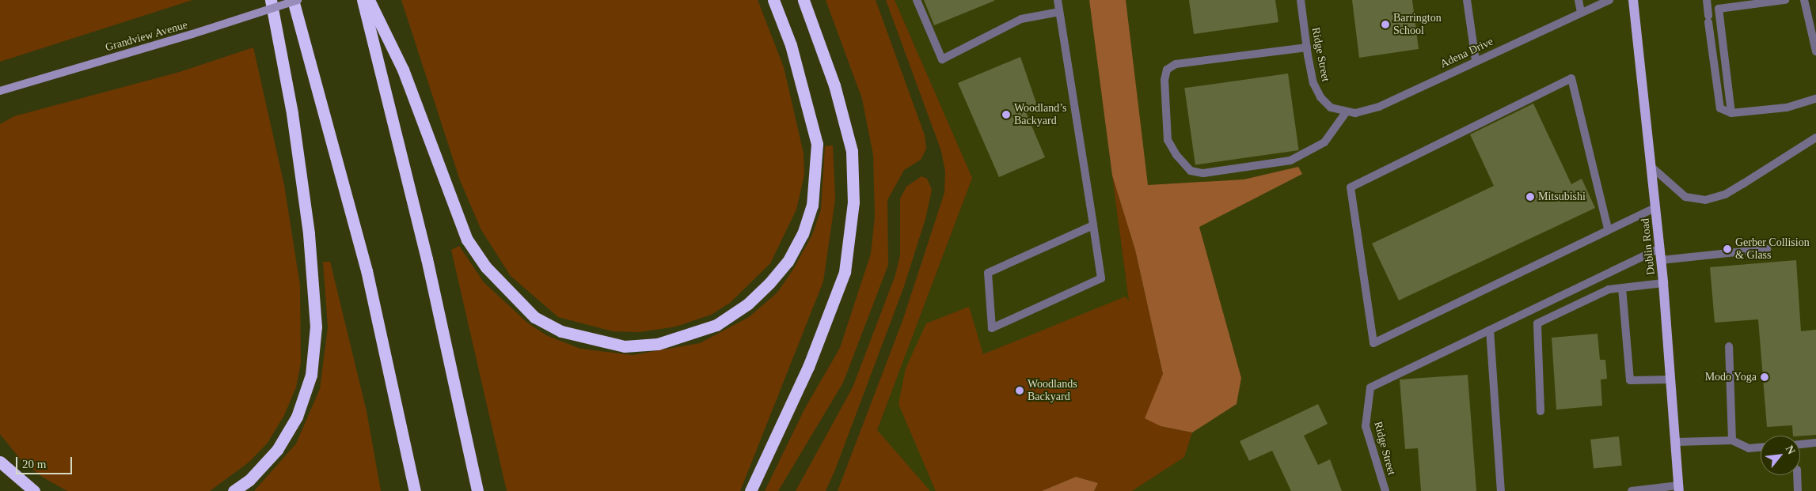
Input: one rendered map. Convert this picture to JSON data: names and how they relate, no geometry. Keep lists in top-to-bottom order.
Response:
{
  "streets": {
    "main road": ["Grandview Avenue", "Dublin Road"],
    "street": ["Adena Drive", "Ridge Street"]
  },
  "crossings": [
    ["Adena Drive", "Ridge Street"]
  ],
  "places": [
    "Barrington School",
    "Woodland’s Backyard",
    "Mitsubishi",
    "Gerber Collision & Glass",
    "Modo Yoga",
    "Woodlands Backyard"
  ],
  "scale_bar": "20 m",
  "north": "top right"
}
